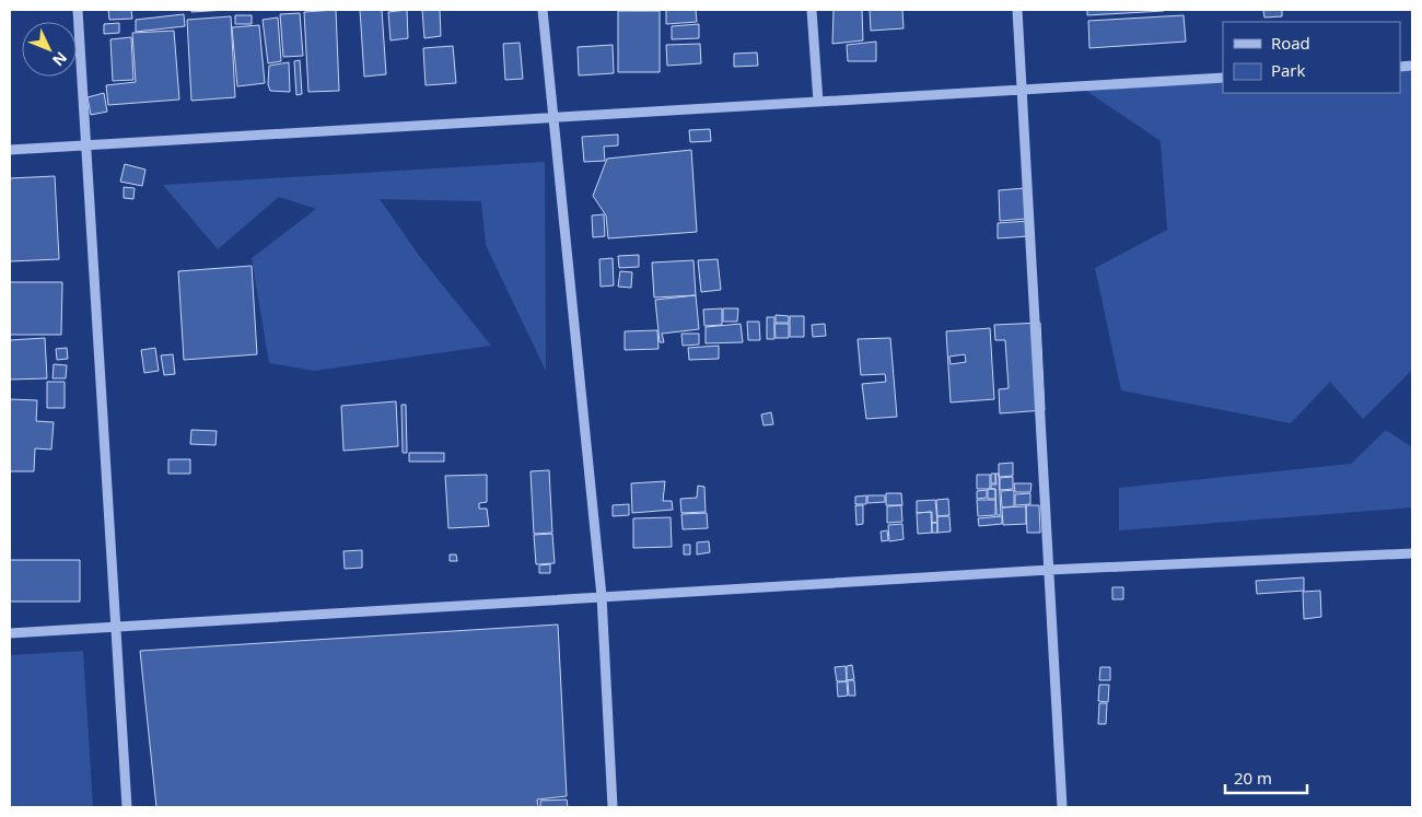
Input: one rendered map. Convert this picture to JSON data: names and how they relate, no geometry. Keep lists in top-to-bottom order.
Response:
{
  "legend": ["Road", "Park"],
  "scale_bar": "20 m",
  "north": "bottom right"
}
